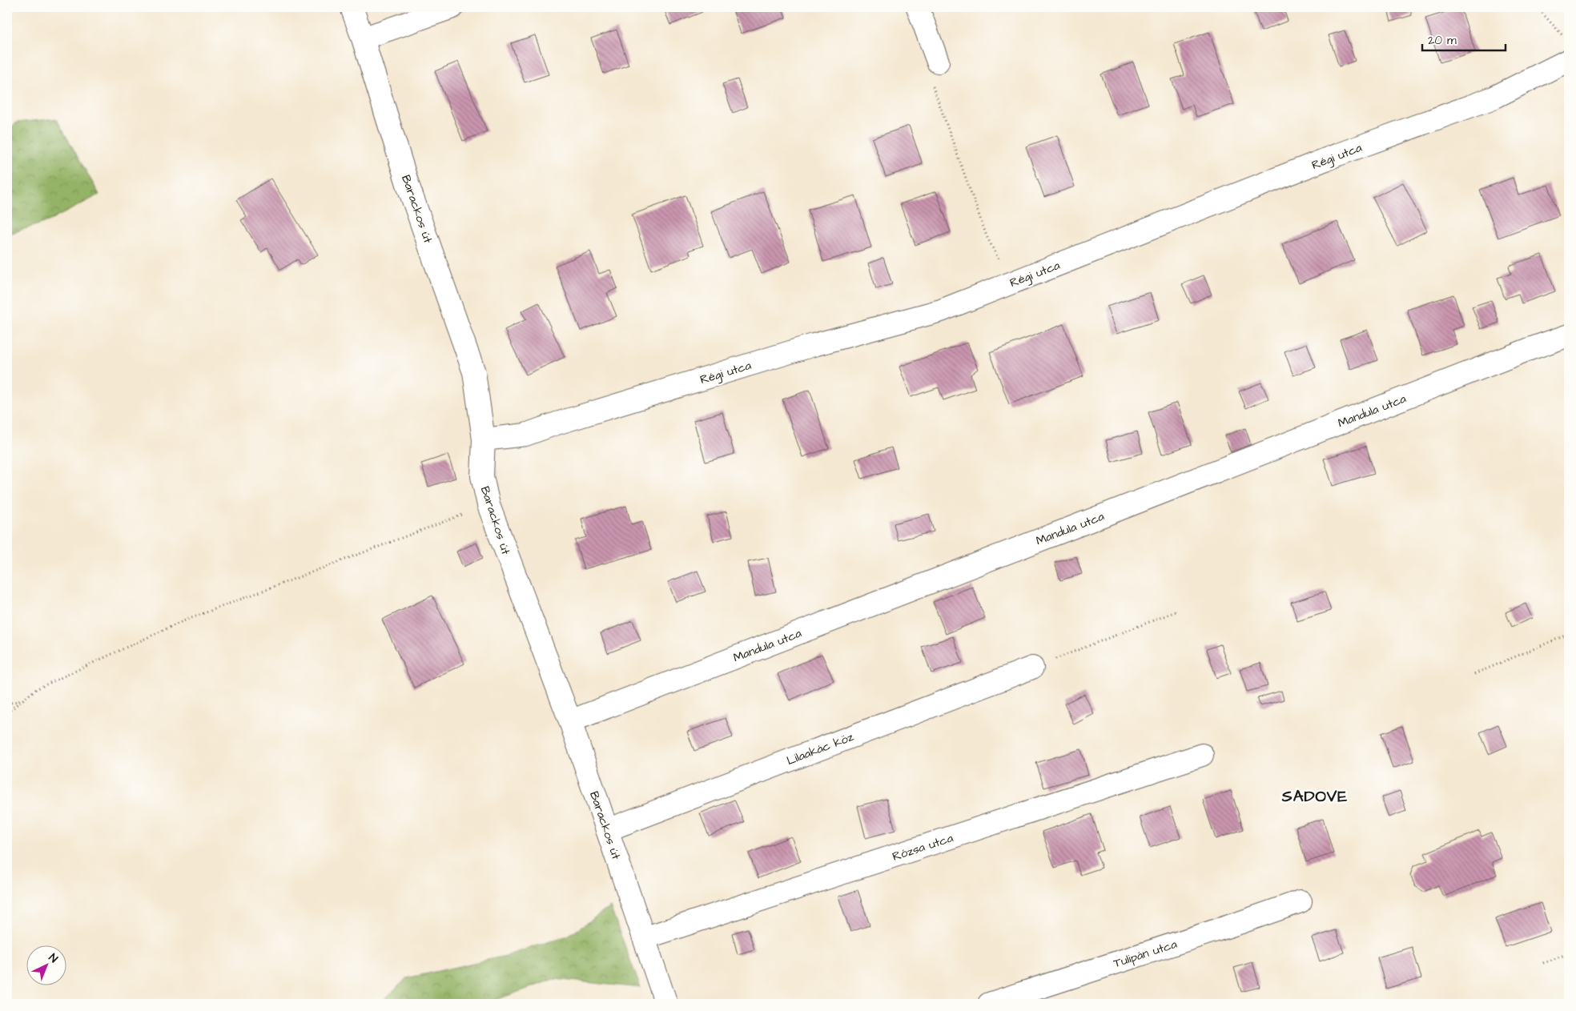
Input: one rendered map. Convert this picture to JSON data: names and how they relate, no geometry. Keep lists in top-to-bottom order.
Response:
{
  "streets": {
    "street": [
      "Régi utca",
      "Barackos út",
      "Mandula utca",
      "Lilaakác köz",
      "Rózsa utca",
      "Tulipán utca"
    ]
  },
  "crossings": [
    ["Régi utca", "Barackos út"],
    ["Barackos út", "Mandula utca"],
    ["Barackos út", "Lilaakác köz"],
    ["Barackos út", "Rózsa utca"]
  ],
  "districts": ["SADOVE"],
  "scale_bar": "20 m",
  "north": "top right"
}
